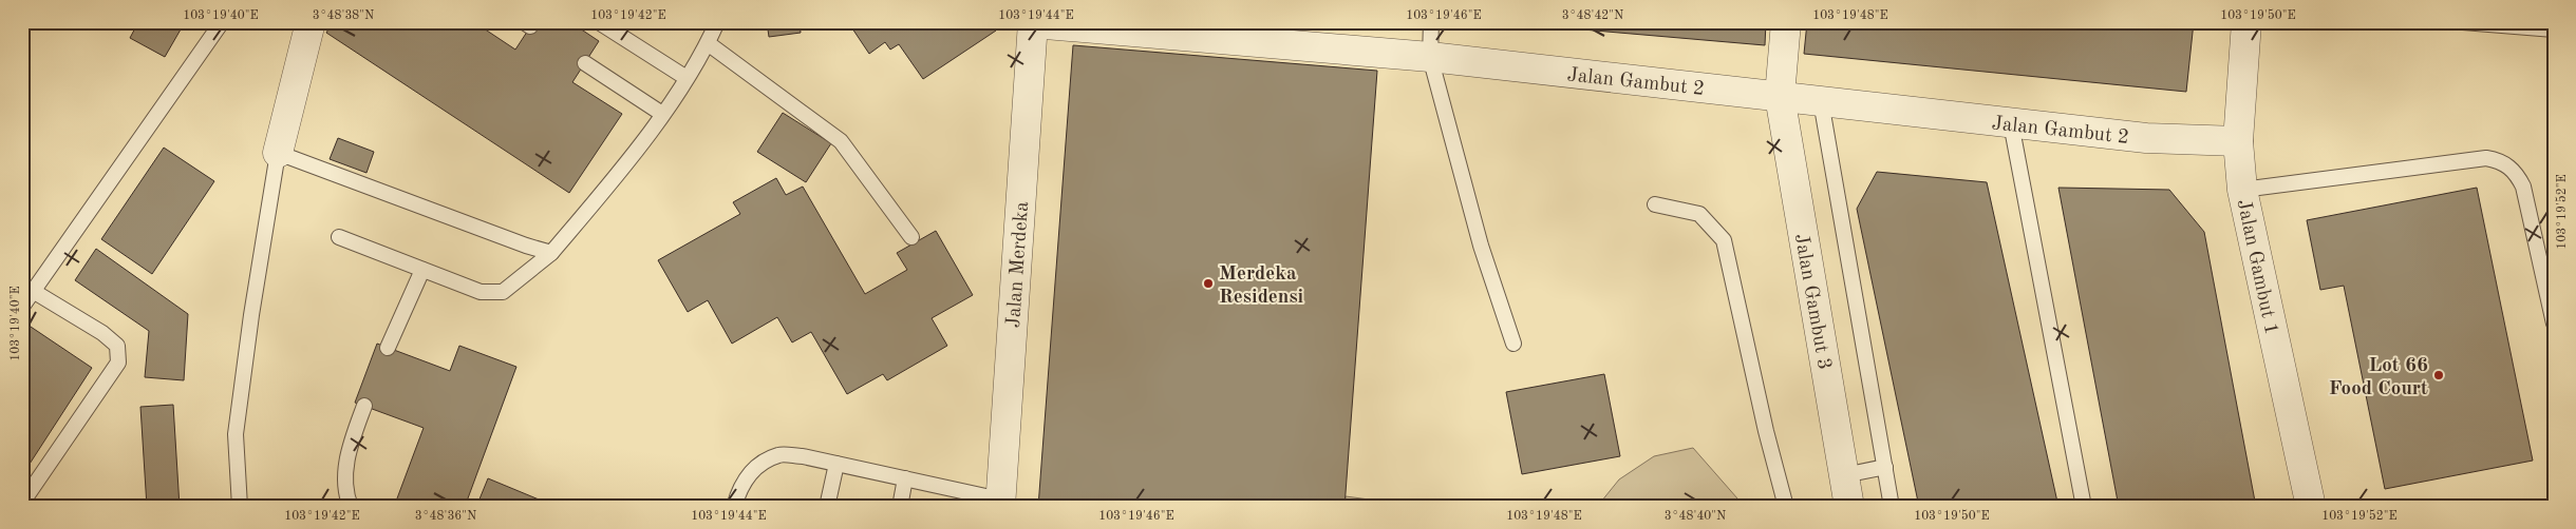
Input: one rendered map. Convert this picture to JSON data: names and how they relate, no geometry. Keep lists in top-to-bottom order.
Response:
{
  "streets": {
    "street": [
      "Jalan Gambut 2",
      "Jalan Merdeka",
      "Jalan Gambut 1",
      "Jalan Gambut 3"
    ]
  },
  "crossings": [
    ["Jalan Gambut 2", "Jalan Merdeka"],
    ["Jalan Gambut 2", "Jalan Gambut 1"],
    ["Jalan Gambut 2", "Jalan Gambut 3"]
  ],
  "places": ["Merdeka Residensi", "Lot 66 Food Court"],
  "coordinates": [
    "103°19'40\"E",
    "3°48'38\"N",
    "103°19'42\"E",
    "103°19'44\"E",
    "103°19'46\"E",
    "3°48'42\"N",
    "103°19'48\"E",
    "103°19'50\"E",
    "103°19'52\"E",
    "3°48'36\"N",
    "3°48'40\"N"
  ]
}
